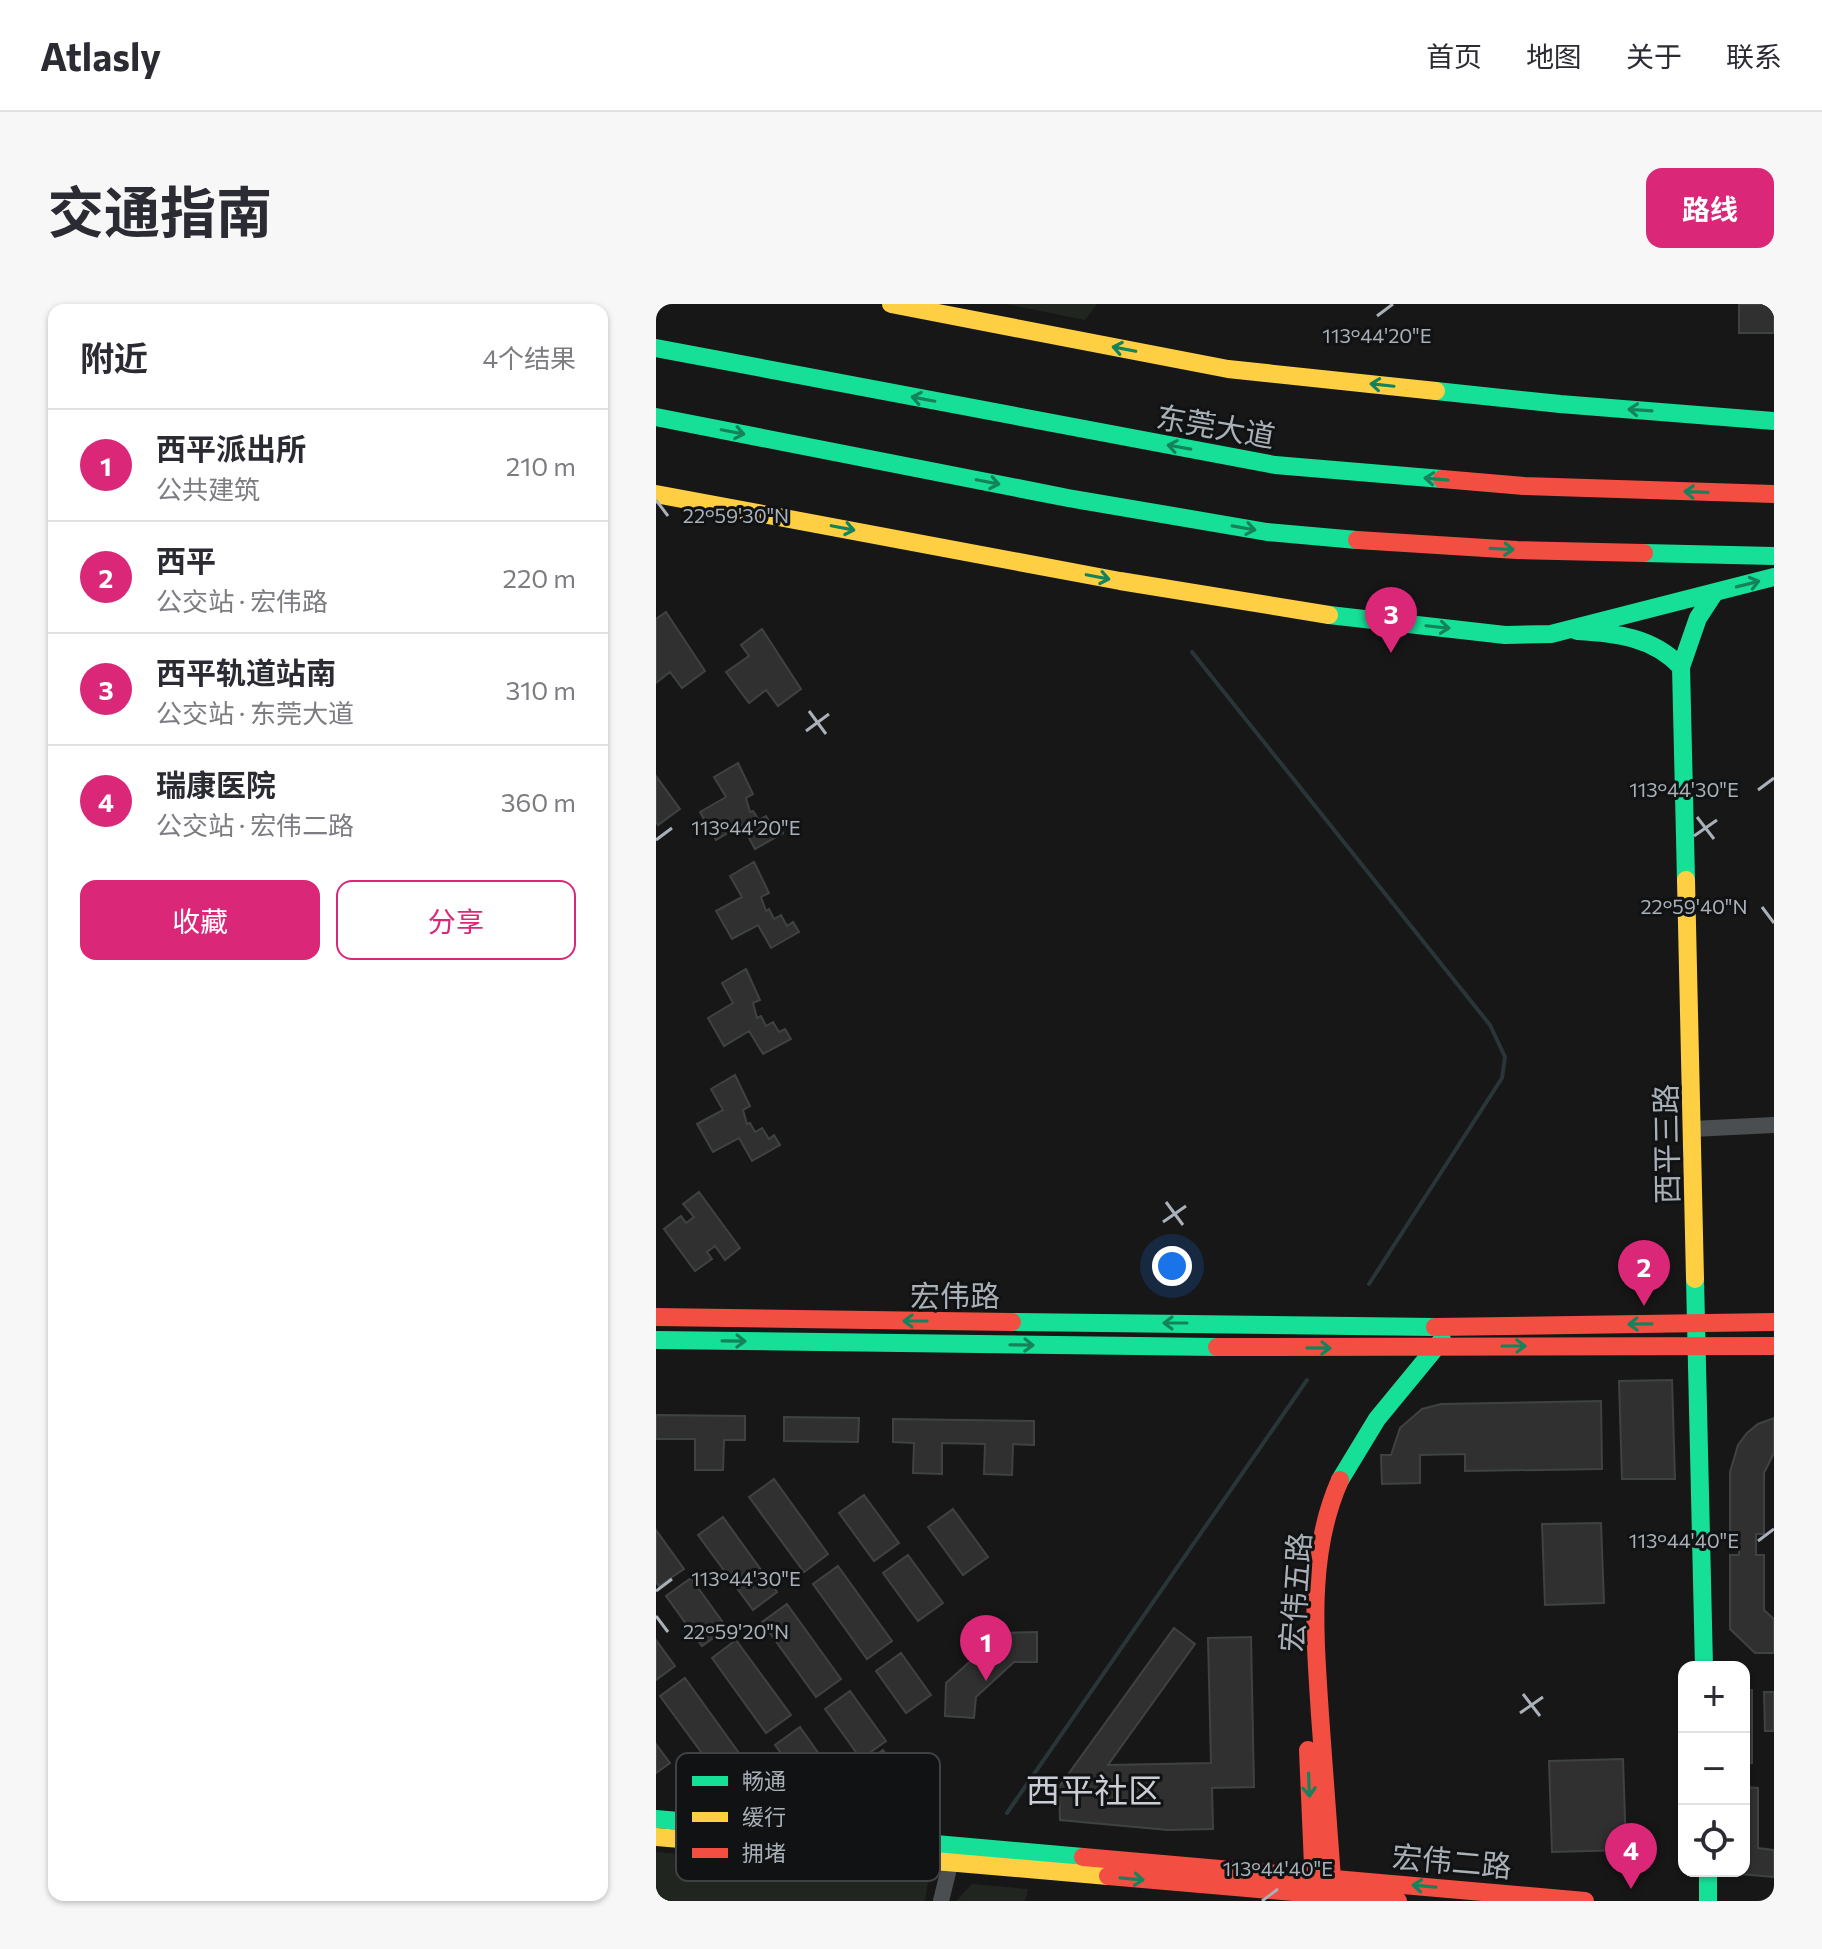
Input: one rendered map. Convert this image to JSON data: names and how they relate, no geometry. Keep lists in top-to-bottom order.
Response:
{
  "streets": {
    "main road": [
      "东莞大道",
      "西平三路",
      "宏伟路",
      "宏伟五路",
      "宏伟二路"
    ]
  },
  "crossings": [
    ["宏伟路", "宏伟五路"],
    ["宏伟五路", "宏伟二路"]
  ],
  "one_way": ["宏伟二路"],
  "districts": ["西平社区"],
  "legend": ["畅通", "缓行", "拥堵"],
  "page": {
    "header": "Atlasly",
    "nav": [
      "首页",
      "地图",
      "关于",
      "联系"
    ],
    "title": "交通指南",
    "buttons": [
      "路线",
      ["收藏", "分享"]
    ],
    "heading": ["附近", "4个结果"],
    "list": [
      {
        "mark": "1",
        "name": "西平派出所",
        "note": "公共建筑",
        "value": "210 m"
      },
      {
        "mark": "2",
        "name": "西平",
        "note": "公交站 · 宏伟路",
        "value": "220 m"
      },
      {
        "mark": "3",
        "name": "西平轨道站南",
        "note": "公交站 · 东莞大道",
        "value": "310 m"
      },
      {
        "mark": "4",
        "name": "瑞康医院",
        "note": "公交站 · 宏伟二路",
        "value": "360 m"
      }
    ],
    "pins": [
      "3",
      "2",
      "1",
      "4"
    ],
    "map_buttons": ["+", "−"]
  },
  "coordinates": [
    "113°44'20\"E",
    "22°59'30\"N",
    "113°44'30\"E",
    "22°59'40\"N",
    "113°44'40\"E",
    "22°59'20\"N"
  ]
}
